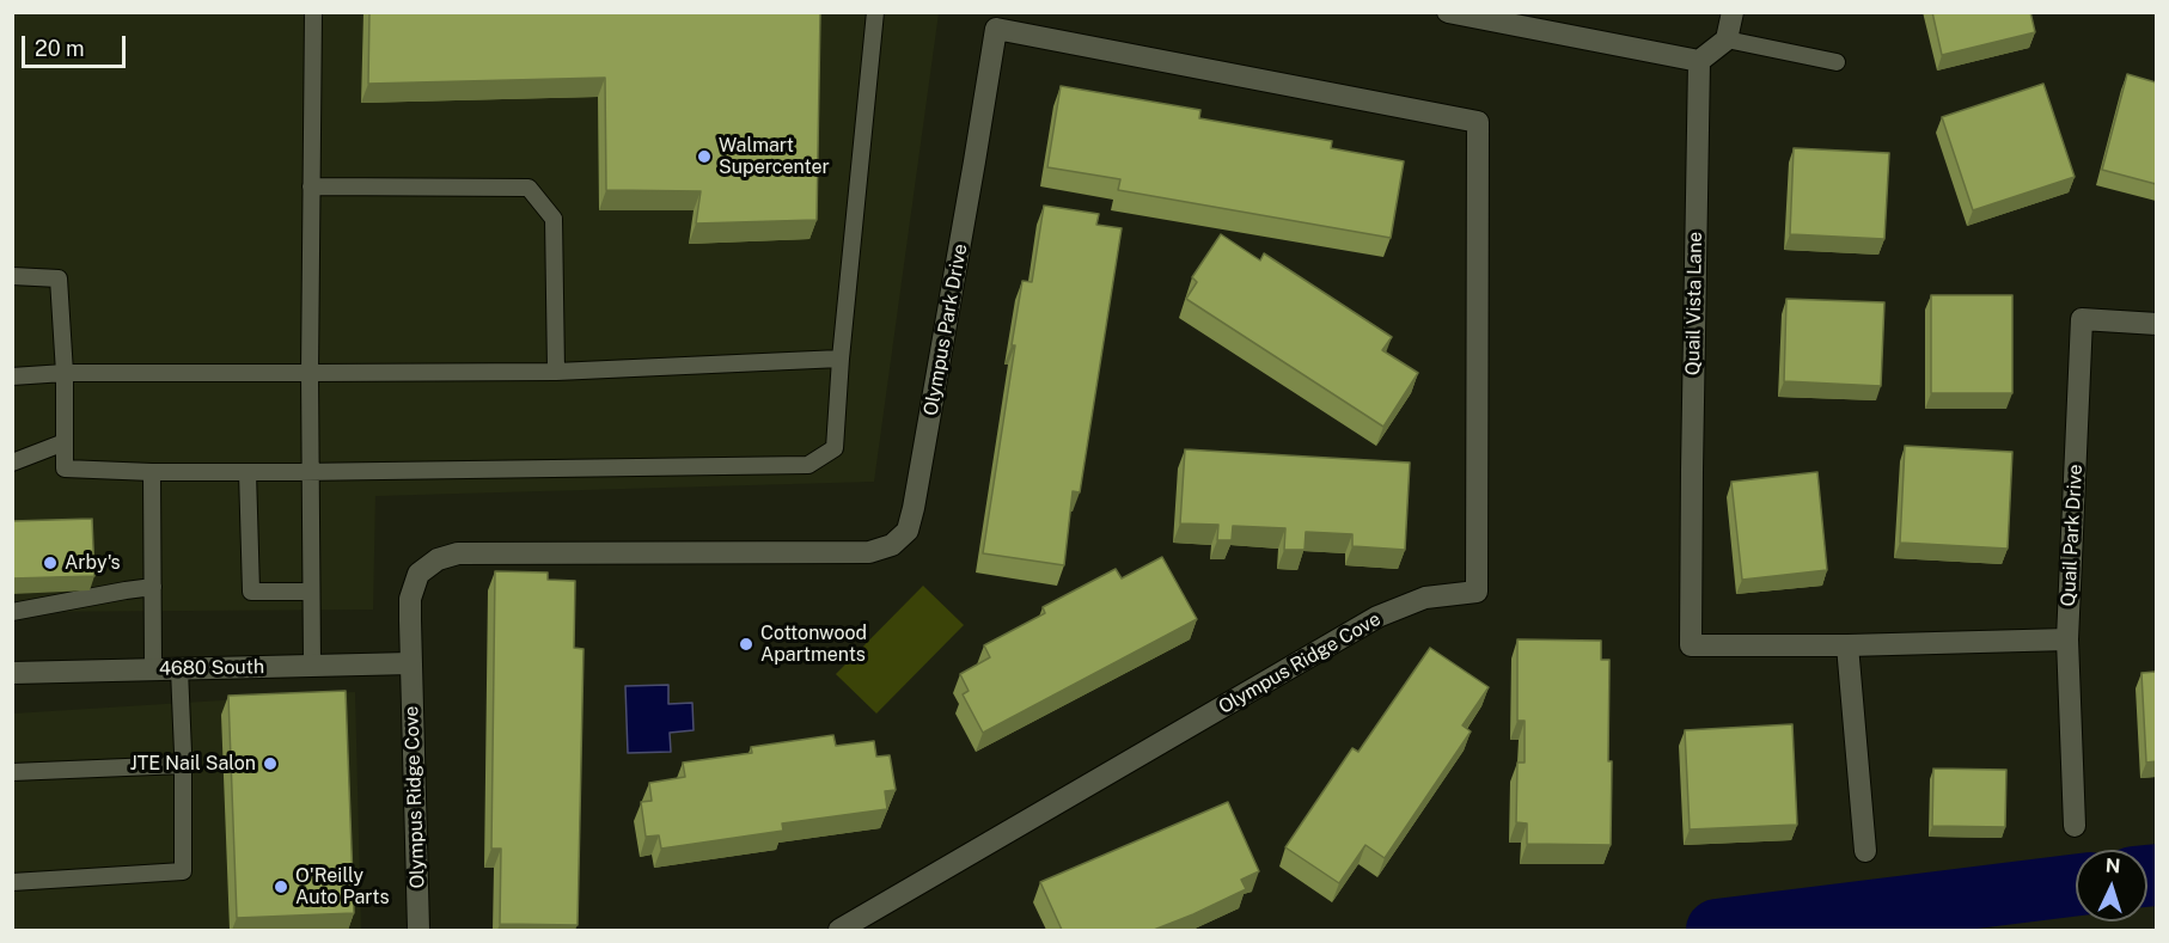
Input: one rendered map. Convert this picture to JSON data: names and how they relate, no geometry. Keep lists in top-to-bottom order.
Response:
{
  "streets": {
    "street": [
      "Quail Vista Lane",
      "Olympus Park Drive",
      "Quail Park Drive",
      "Olympus Ridge Cove",
      "4680 South"
    ]
  },
  "crossings": [
    ["Quail Vista Lane", "Quail Park Drive"],
    ["Olympus Park Drive", "Olympus Ridge Cove"],
    ["Olympus Park Drive", "4680 South"],
    ["Olympus Ridge Cove", "4680 South"]
  ],
  "places": [
    "Walmart Supercenter",
    "Arby's",
    "Cottonwood Apartments",
    "JTE Nail Salon",
    "O'Reilly Auto Parts"
  ],
  "scale_bar": "20 m",
  "north": "top"
}
